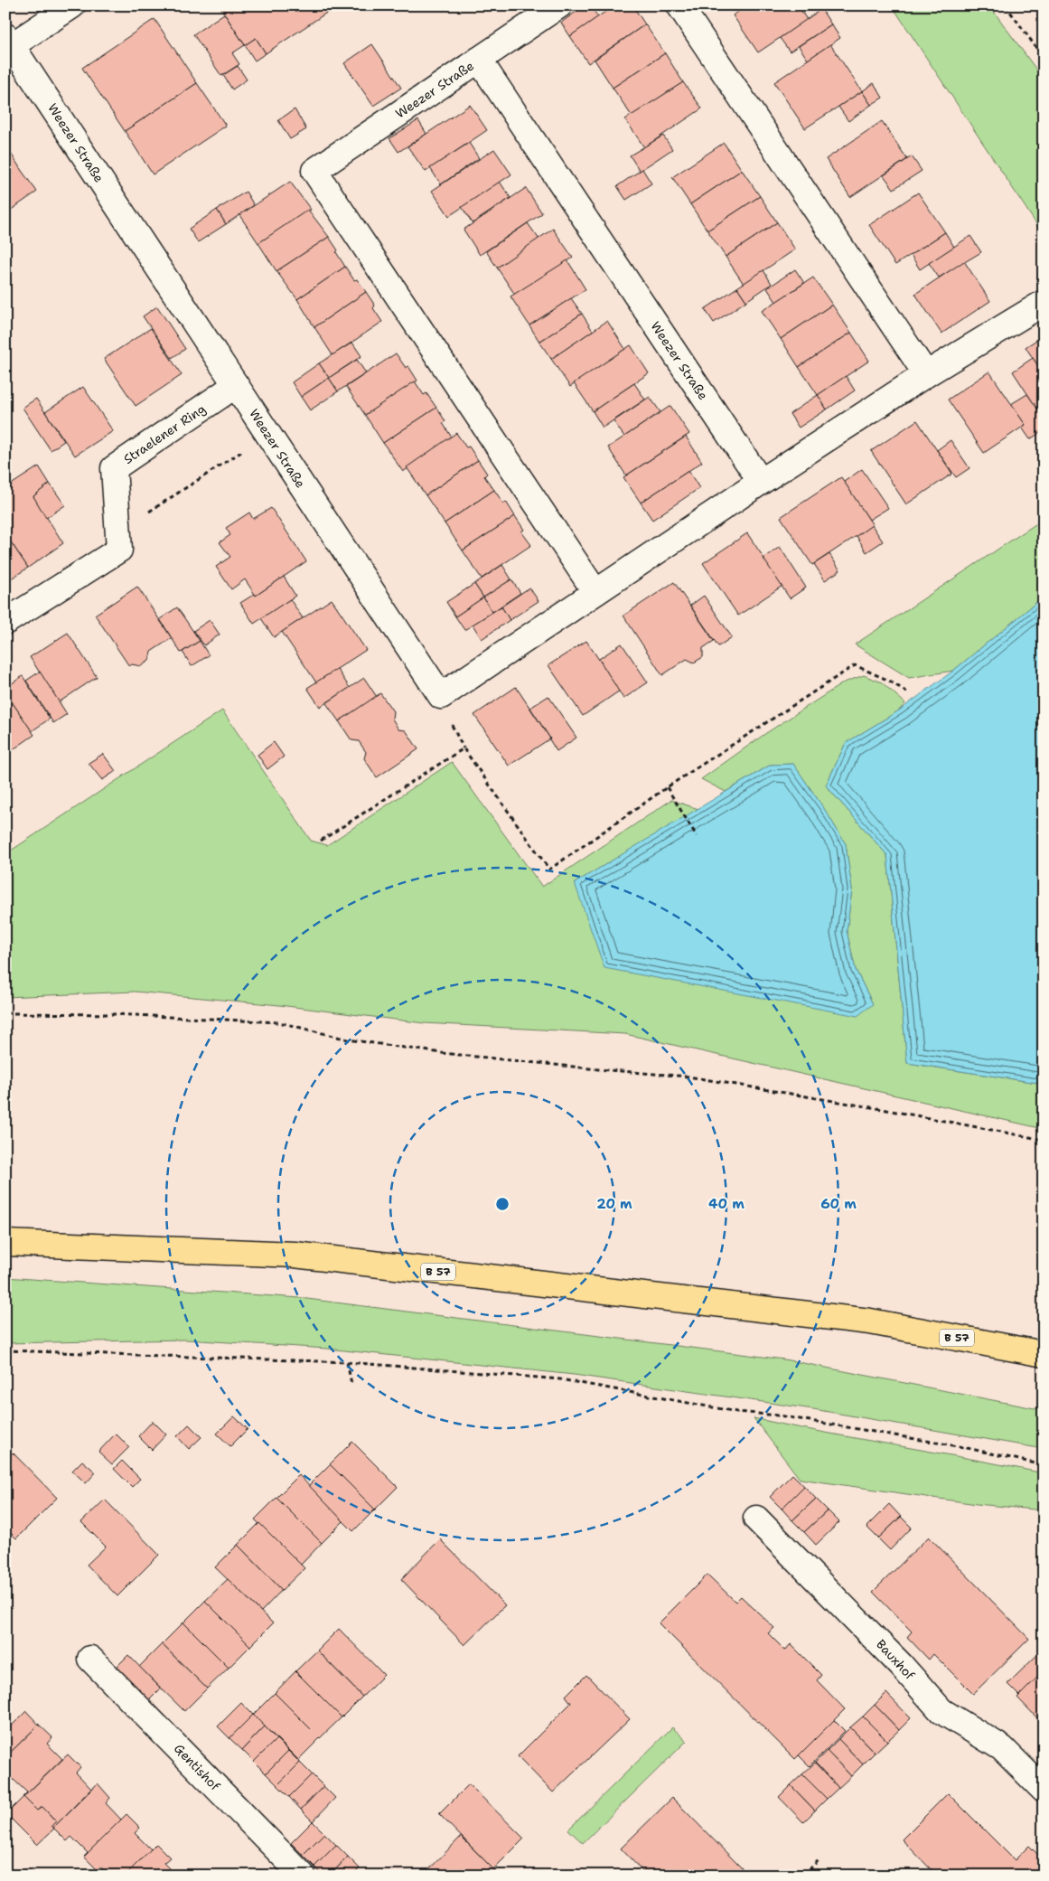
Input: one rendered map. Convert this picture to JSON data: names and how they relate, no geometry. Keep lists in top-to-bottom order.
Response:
{
  "streets": {
    "main road": ["B 57"],
    "street": [
      "Weezer Straße",
      "Straelener Ring",
      "Bauxhof",
      "Gentishof"
    ]
  },
  "crossings": [
    ["Weezer Straße", "Straelener Ring"]
  ],
  "rings": ["20 m", "40 m", "60 m"]
}
